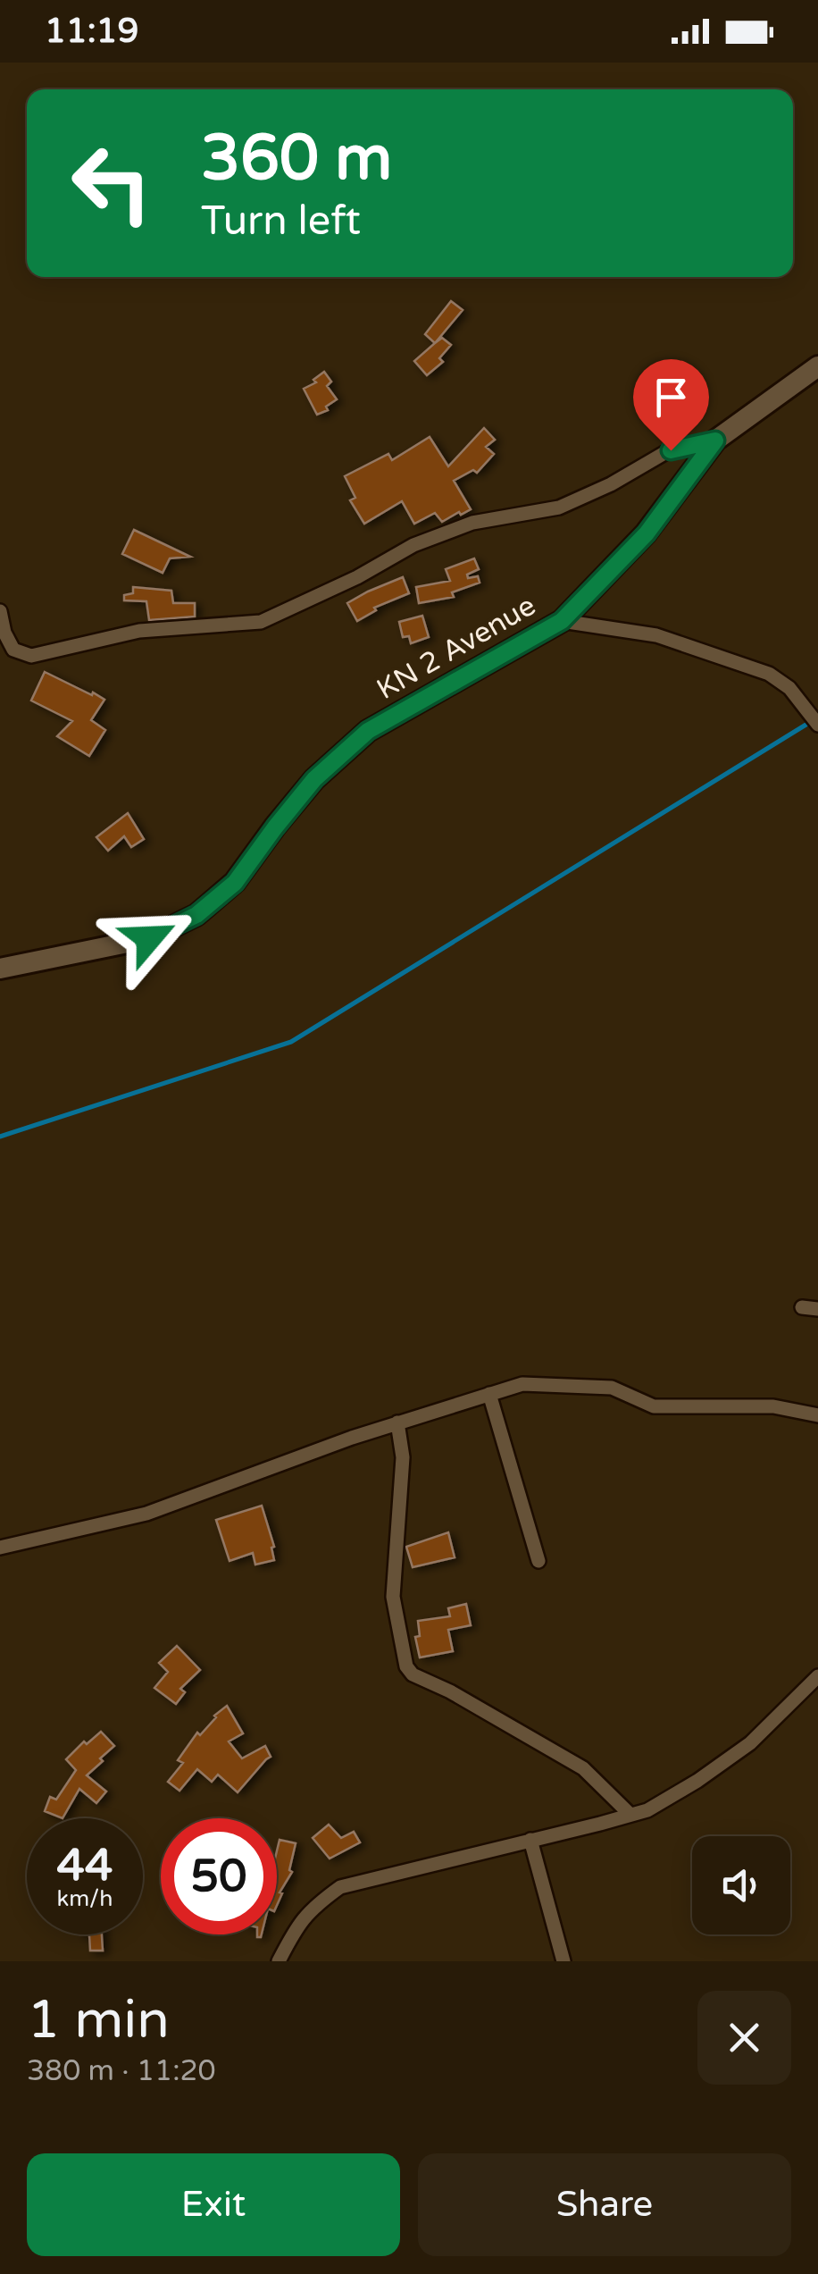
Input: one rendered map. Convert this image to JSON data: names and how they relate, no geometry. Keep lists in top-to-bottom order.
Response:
{
  "streets": {
    "main road": ["KN 2 Avenue"]
  },
  "page": {
    "status": "11:19",
    "turn": ["360 m", "Turn left"],
    "speed": "44 km/h",
    "limit": "50",
    "heading": ["1 min", "380 m · 11:20"],
    "buttons": ["Exit", "Share"]
  }
}
